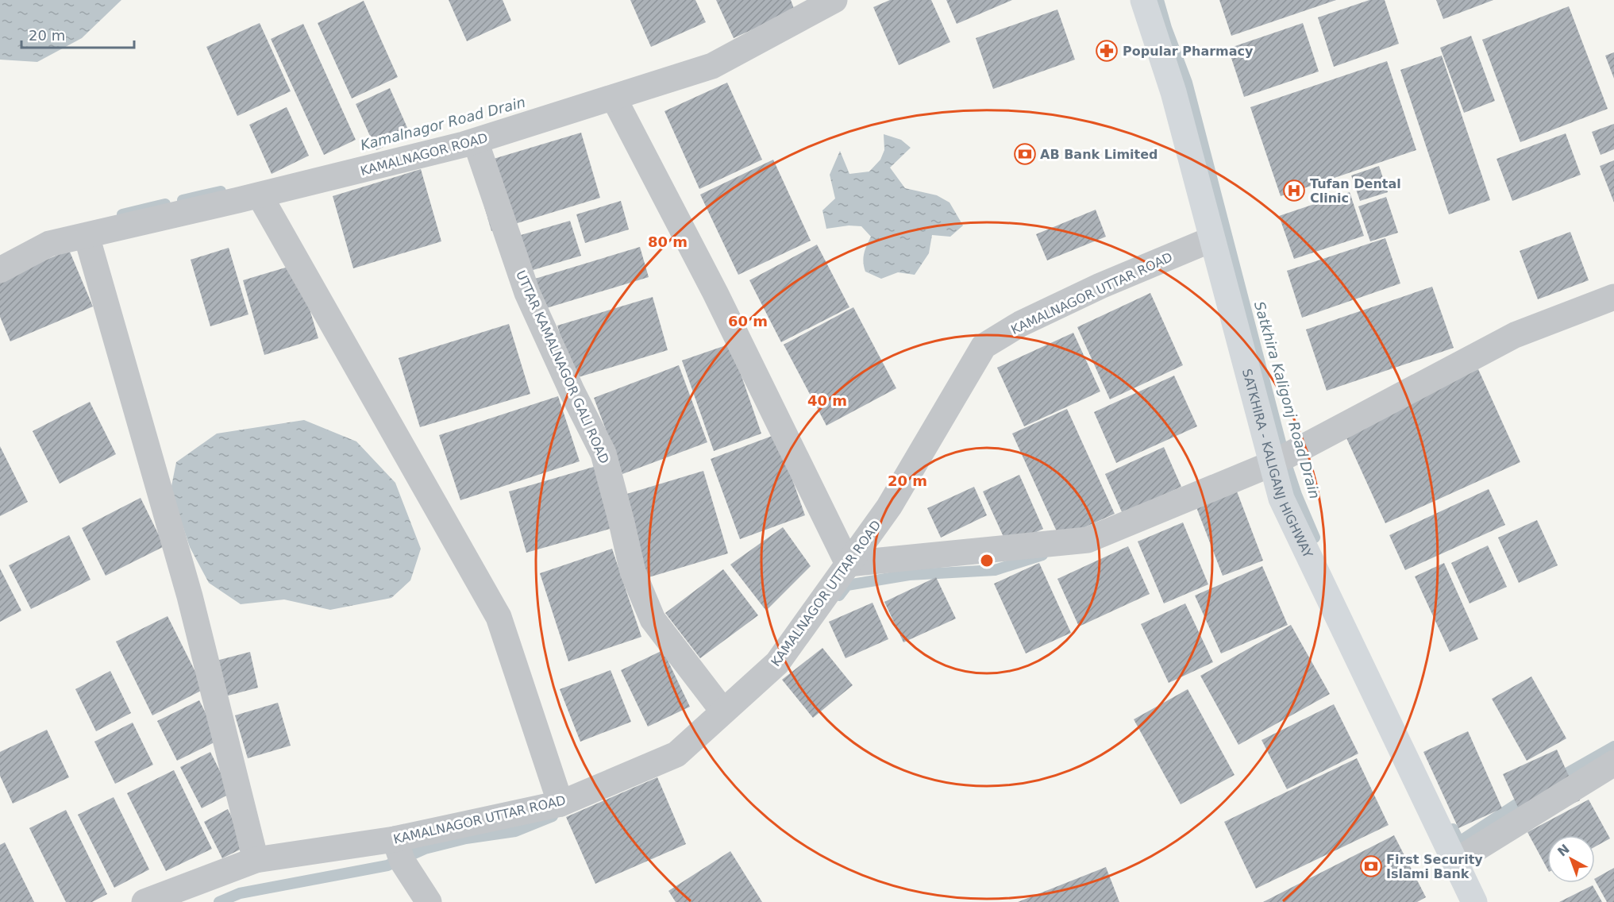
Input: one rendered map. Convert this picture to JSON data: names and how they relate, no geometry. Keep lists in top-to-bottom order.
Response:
{
  "streets": {
    "highway": ["SATKHIRA - KALIGANJ HIGHWAY"],
    "street": ["KAMALNAGOR ROAD", "KAMALNAGOR UTTAR ROAD", "UTTAR KAMALNAGOR GALI ROAD"]
  },
  "crossings": [
    ["KAMALNAGOR ROAD", "UTTAR KAMALNAGOR GALI ROAD"],
    ["KAMALNAGOR UTTAR ROAD", "UTTAR KAMALNAGOR GALI ROAD"],
    ["KAMALNAGOR UTTAR ROAD", "SATKHIRA - KALIGANJ HIGHWAY"]
  ],
  "water": ["Kamalnagor Road Drain", "Satkhira Kaligonj Road Drain"],
  "places": {
    "pharmacy": ["Popular Pharmacy"],
    "bank": ["AB Bank Limited", "First Security Islami Bank"],
    "hospital": ["Tufan Dental Clinic"]
  },
  "scale_bar": "20 m",
  "north": "top left",
  "rings": [
    "80 m",
    "60 m",
    "40 m",
    "20 m"
  ]
}
